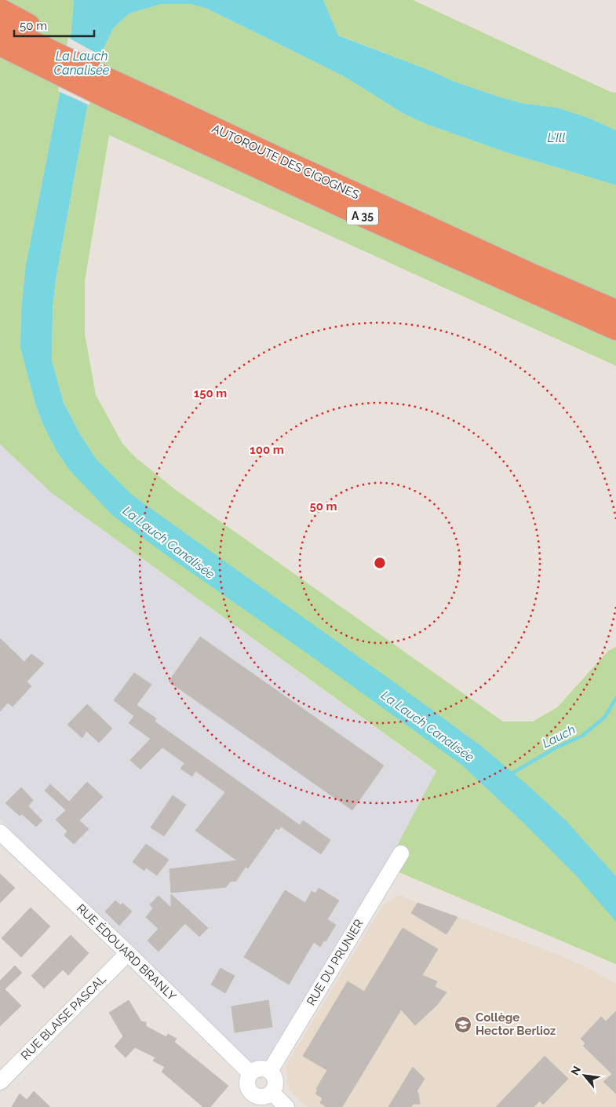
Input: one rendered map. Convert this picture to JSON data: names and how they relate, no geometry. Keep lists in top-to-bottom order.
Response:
{
  "streets": {
    "highway": ["AUTOROUTE DES CIGOGNES", "A 35"],
    "street": ["RUE ÉDOUARD BRANLY", "RUE DU PRUNIER", "RUE BLAISE PASCAL"]
  },
  "crossings": [
    ["RUE ÉDOUARD BRANLY", "RUE DU PRUNIER"],
    ["RUE ÉDOUARD BRANLY", "RUE BLAISE PASCAL"]
  ],
  "water": ["La Lauch Canalisée", "L'Ill", "Lauch"],
  "places": {
    "school or university": ["Collège Hector Berlioz"]
  },
  "scale_bar": "50 m",
  "north": "top left",
  "rings": ["150 m", "100 m", "50 m"]
}
